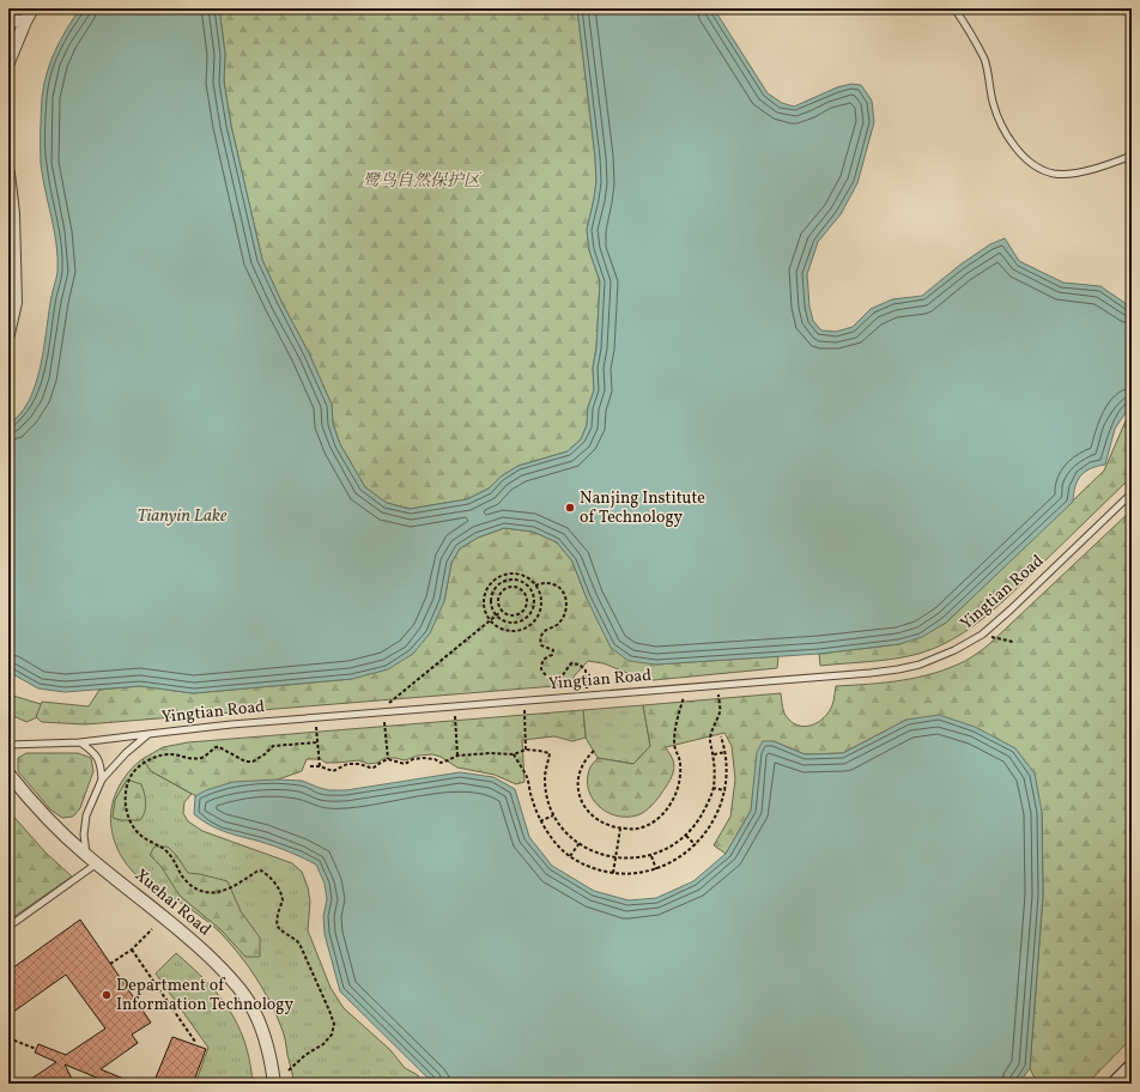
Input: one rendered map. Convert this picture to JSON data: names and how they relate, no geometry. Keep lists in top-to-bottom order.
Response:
{
  "streets": {
    "street": ["Xuehai Road"],
    "lane": ["Yingtian Road"]
  },
  "water": ["Tianyin Lake"],
  "parks": ["鹭鸟自然保护区"],
  "places": ["Nanjing Institute of Technology", "Department of Information Technology"]
}
